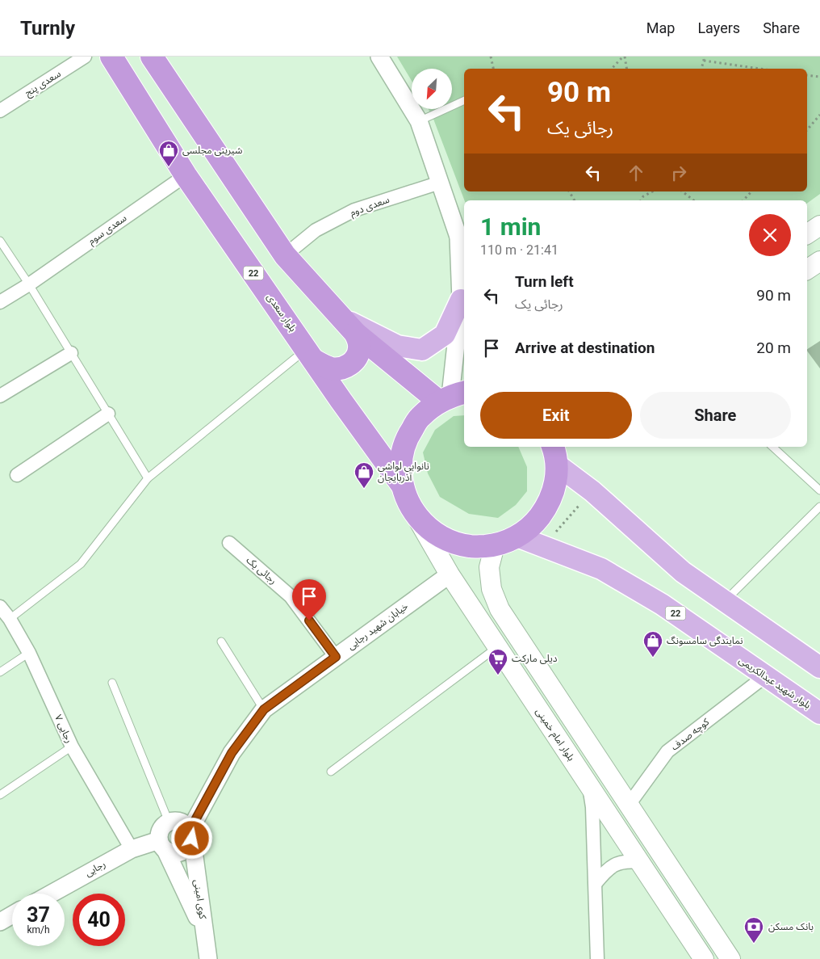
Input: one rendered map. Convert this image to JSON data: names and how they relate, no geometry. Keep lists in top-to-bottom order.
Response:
{
  "streets": {
    "highway": ["22", "بلوار سعدی"],
    "main road": ["بلوار شهید عبدالکریمی", "بلوار امام خمینی"],
    "street": [
      "سعدی پنج",
      "سعدی دوم",
      "سعدی سوم",
      "رجائی یک",
      "خیابان شهید رجایی",
      "رجایی ۷",
      "کوچه صدف",
      "رجایی",
      "کوی امینی"
    ]
  },
  "crossings": [
    ["سعدی سوم", "بلوار سعدی"],
    ["22", "بلوار سعدی"],
    ["22", "بلوار شهید عبدالکریمی"],
    ["22", "بلوار امام خمینی"],
    ["رجائی یک", "خیابان شهید رجایی"],
    ["خیابان شهید رجایی", "بلوار امام خمینی"],
    ["خیابان شهید رجایی", "رجایی"],
    ["خیابان شهید رجایی", "کوی امینی"],
    ["بلوار شهید عبدالکریمی", "کوچه صدف"],
    ["رجایی ۷", "رجایی"],
    ["رجایی", "کوی امینی"]
  ],
  "places": {
    "shop": ["شیرینی مجلسی", "نانوایی لواشی آذربایجان", "نمایندگی سامسونگ"],
    "supermarket": ["دیلی مارکت"],
    "bank": ["بانک مسکن"]
  },
  "north": "bottom left",
  "page": {
    "header": "Turnly",
    "nav": ["Map", "Layers", "Share"],
    "turn": ["90 m", "رجائی یک"],
    "heading": ["1 min", "110 m · 21:41"],
    "list": [
      {
        "name": "Turn left",
        "note": "رجائی یک",
        "value": "90 m"
      },
      {
        "name": "Arrive at destination",
        "value": "20 m"
      }
    ],
    "buttons": ["Exit", "Share"],
    "speed": "37 km/h",
    "limit": "40"
  }
}
